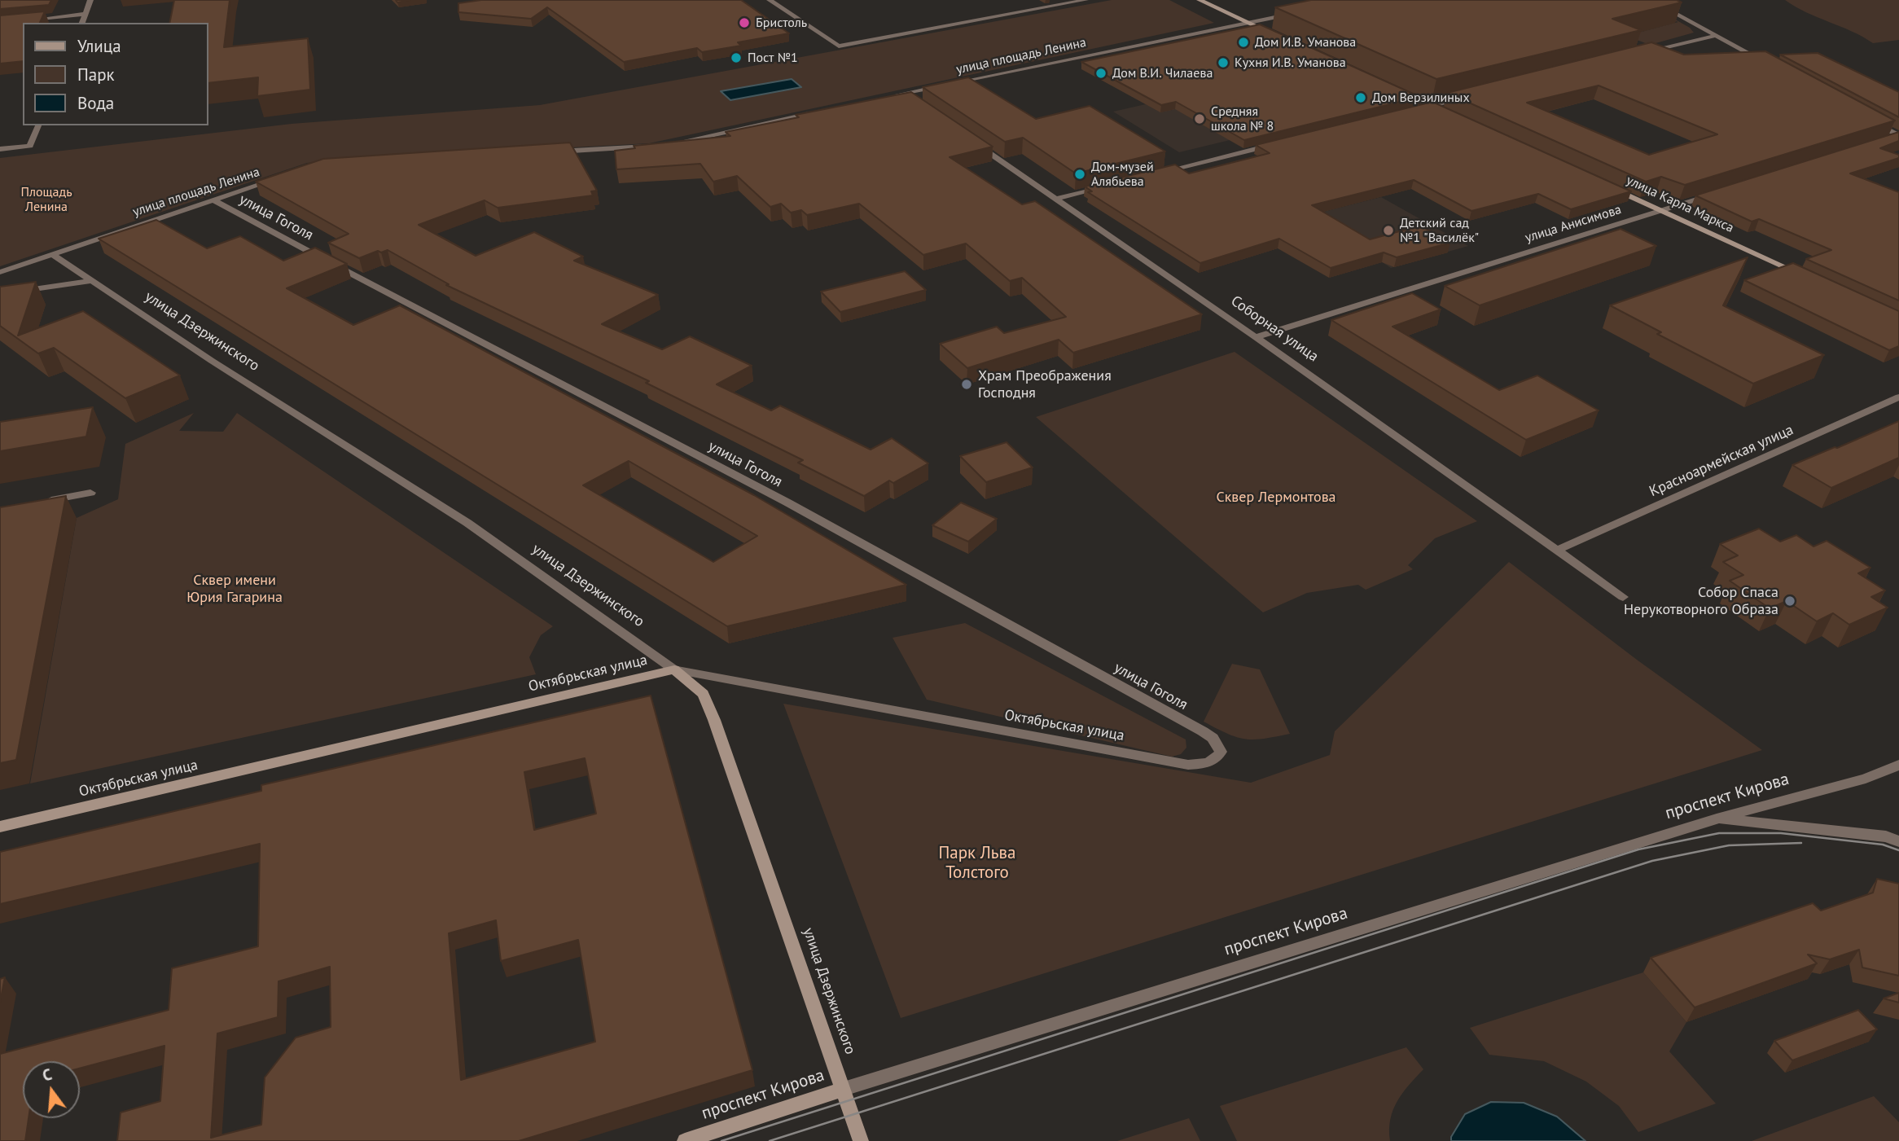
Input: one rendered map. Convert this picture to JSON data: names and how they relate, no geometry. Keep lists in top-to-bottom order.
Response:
{
  "streets": {
    "main road": [
      "улица Карла Маркса",
      "улица Дзержинского",
      "Октябрьская улица",
      "проспект Кирова"
    ],
    "street": [
      "улица площадь Ленина",
      "улица Гоголя",
      "улица Анисимова",
      "Соборная улица",
      "Красноармейская улица"
    ]
  },
  "crossings": [
    ["улица площадь Ленина", "улица Гоголя"],
    ["улица площадь Ленина", "улица Дзержинского"],
    ["улица Карла Маркса", "улица Анисимова"],
    ["улица Гоголя", "Октябрьская улица"],
    ["улица Анисимова", "Соборная улица"],
    ["Соборная улица", "Красноармейская улица"],
    ["улица Дзержинского", "Октябрьская улица"],
    ["улица Дзержинского", "проспект Кирова"]
  ],
  "parks": [
    "Площадь Ленина",
    "Сквер Лермонтова",
    "Сквер имени Юрия Гагарина",
    "Парк Льва Толстого"
  ],
  "places": [
    "Бристоль",
    "Дом И.В. Уманова",
    "Пост №1",
    "Кухня И.В. Уманова",
    "Дом В.И. Чилаева",
    "Дом Верзилиных",
    "Средняя школа № 8",
    "Дом-музей Алябьева",
    "Детский сад №1 \"Василёк\"",
    "Храм Преображения Господня",
    "Собор Спаса Нерукотворного Образа"
  ],
  "legend": ["Улица", "Парк", "Вода"],
  "north": "top"
}
